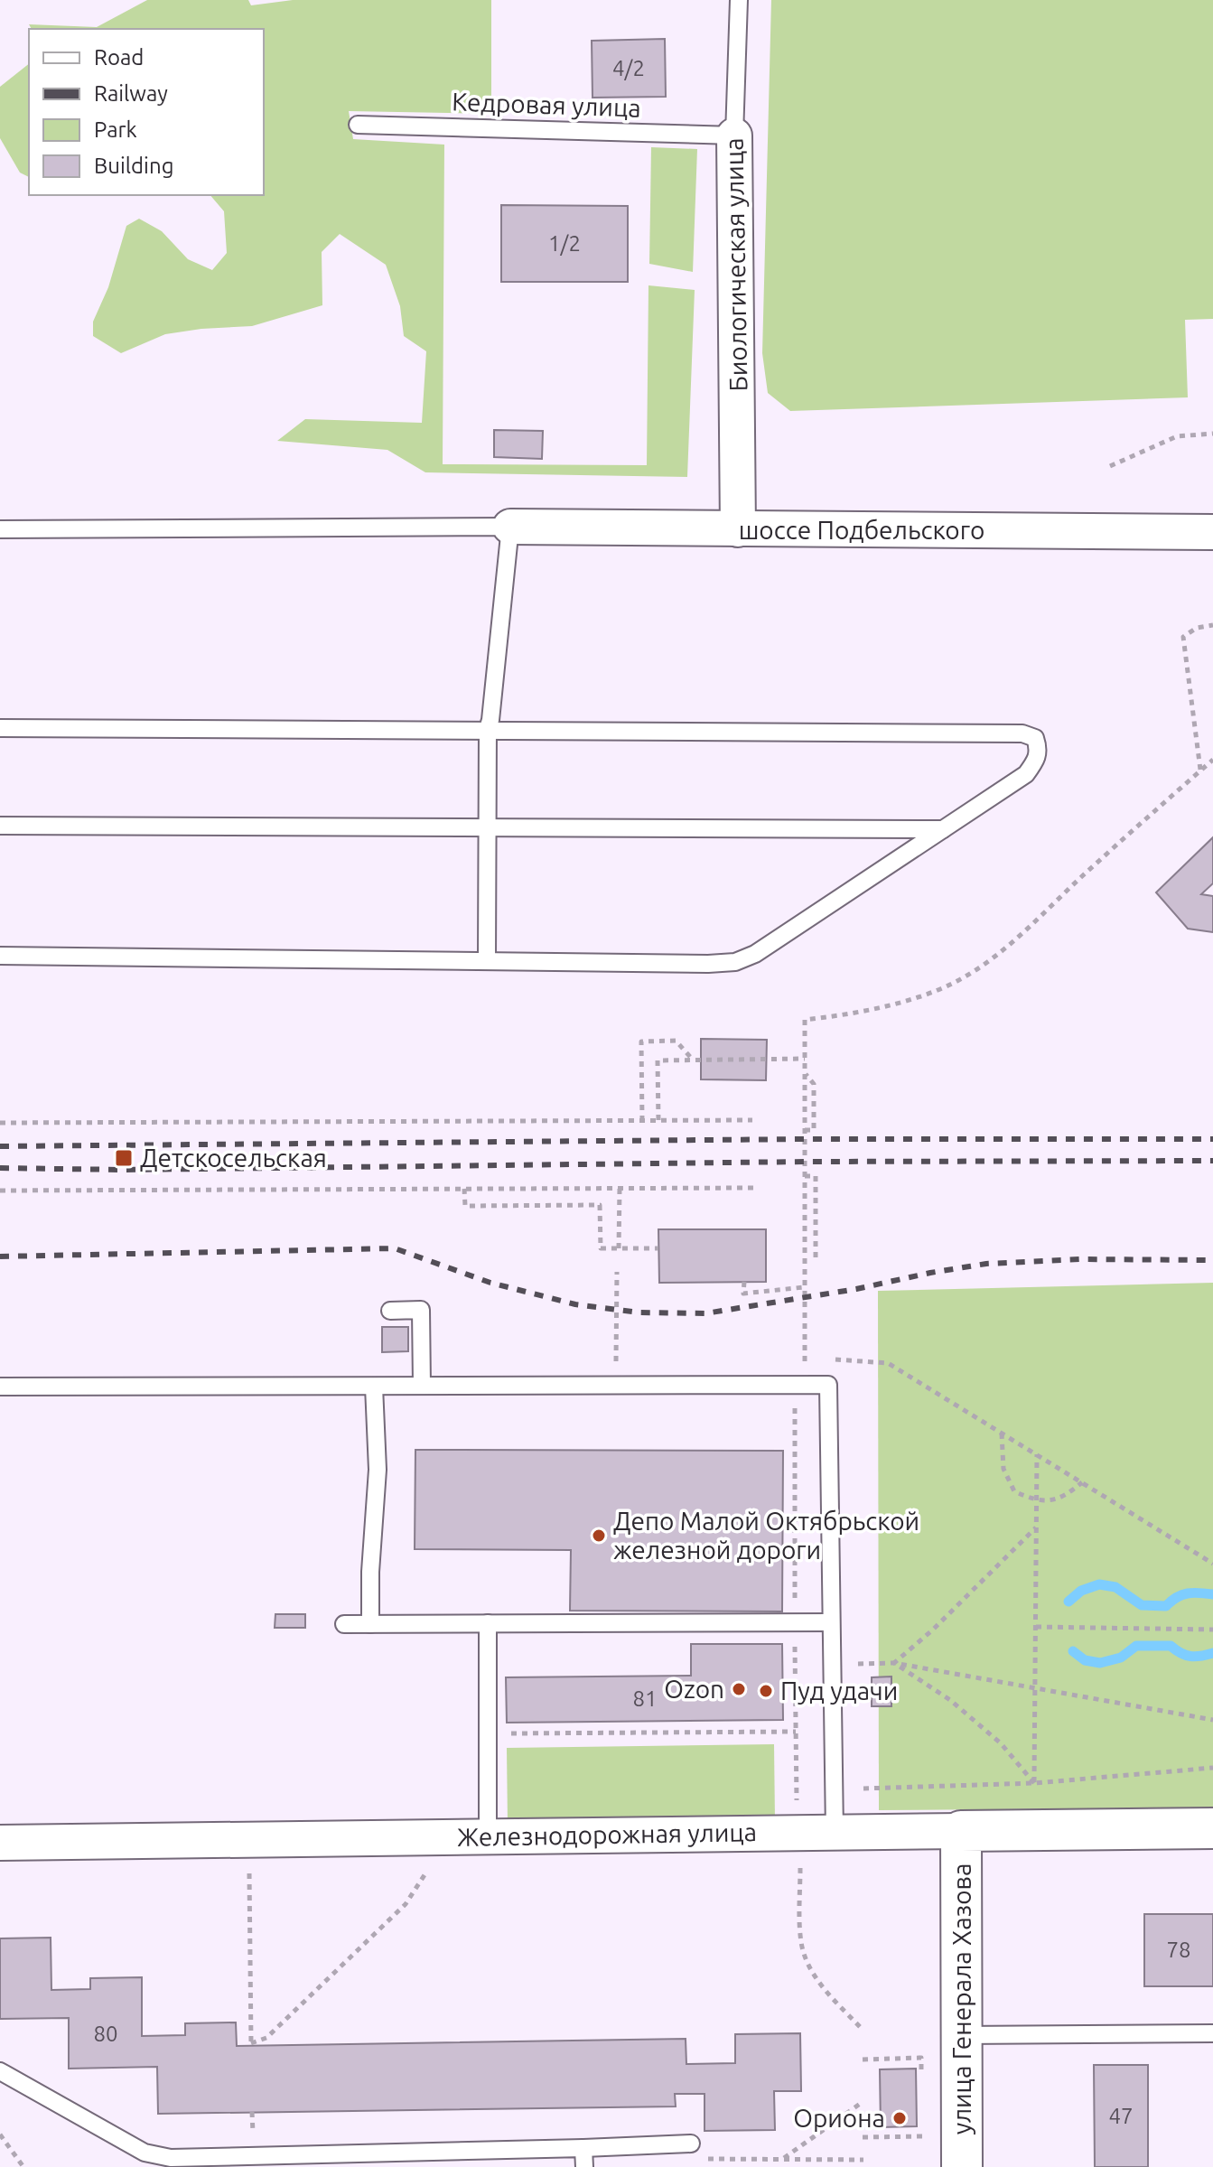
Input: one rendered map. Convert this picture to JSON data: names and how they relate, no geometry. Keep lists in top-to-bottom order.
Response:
{
  "streets": {
    "street": [
      "Биологическая улица",
      "шоссе Подбельского",
      "Железнодорожная улица",
      "улица Генерала Хазова"
    ],
    "lane": ["Кедровая улица"]
  },
  "crossings": [
    ["Кедровая улица", "Биологическая улица"],
    ["Биологическая улица", "шоссе Подбельского"],
    ["Железнодорожная улица", "улица Генерала Хазова"]
  ],
  "places": {
    "transit": ["Детскосельская"],
    "other": [
      "Депо Малой Октябрьской железной дороги",
      "Ozon",
      "Пуд удачи",
      "Ориона"
    ]
  },
  "house_numbers": [
    "4/2",
    "1/2",
    "81",
    "78",
    "80",
    "47"
  ],
  "legend": [
    "Road",
    "Railway",
    "Park",
    "Building"
  ]
}
